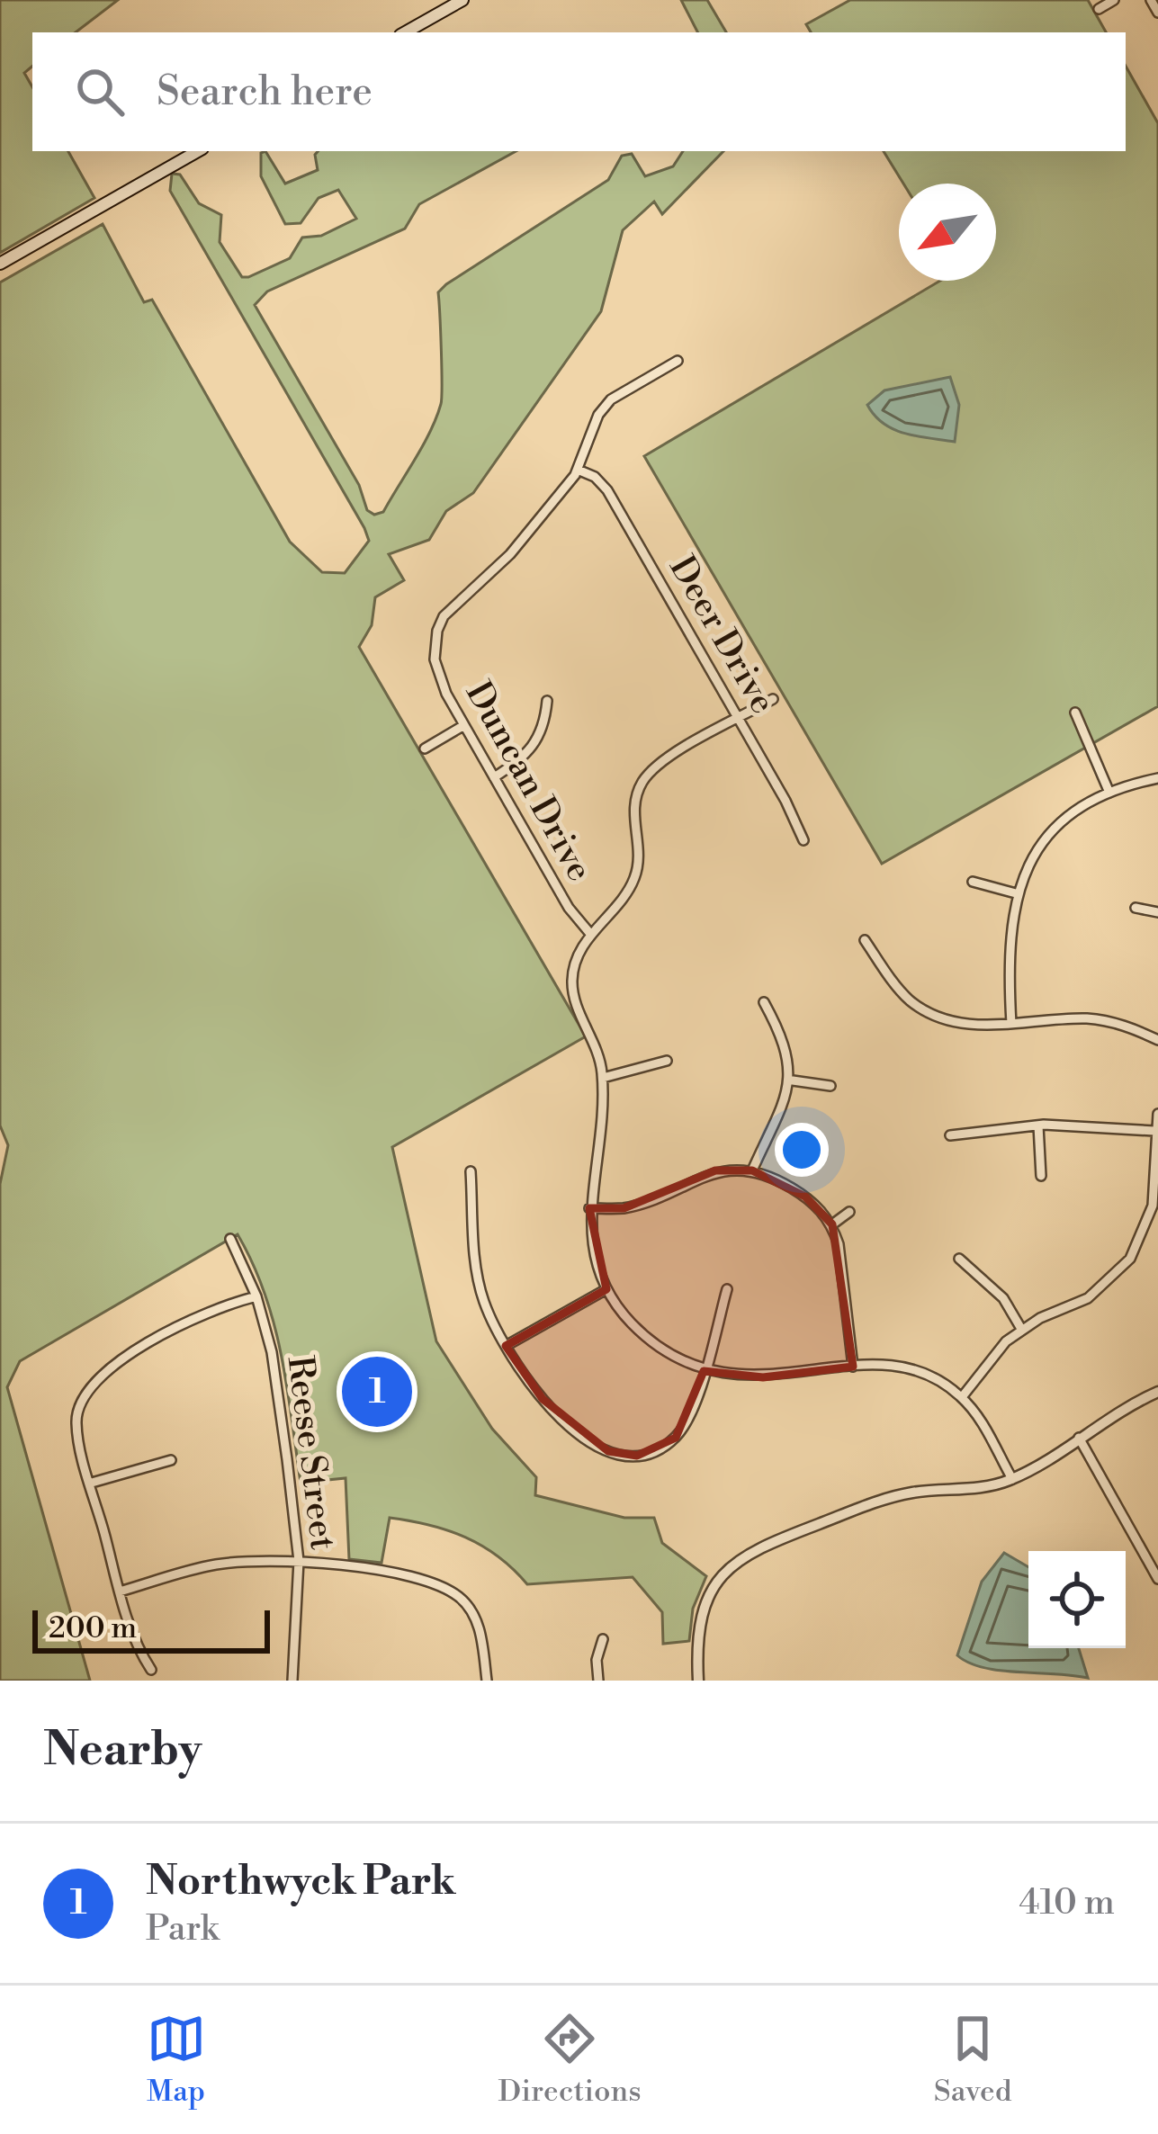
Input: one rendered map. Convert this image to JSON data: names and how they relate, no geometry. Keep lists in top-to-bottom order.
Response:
{
  "streets": {
    "street": ["Deer Drive", "Duncan Drive", "Reese Street"]
  },
  "crossings": [
    ["Deer Drive", "Duncan Drive"]
  ],
  "scale_bar": "200 m",
  "north": "bottom left",
  "page": {
    "search": "Search here",
    "pins": "1",
    "scale": "200 m",
    "heading": "Nearby",
    "list": [
      {
        "mark": "1",
        "name": "Northwyck Park",
        "note": "Park",
        "value": "410 m"
      }
    ],
    "nav": ["Map", "Directions", "Saved"]
  }
}
